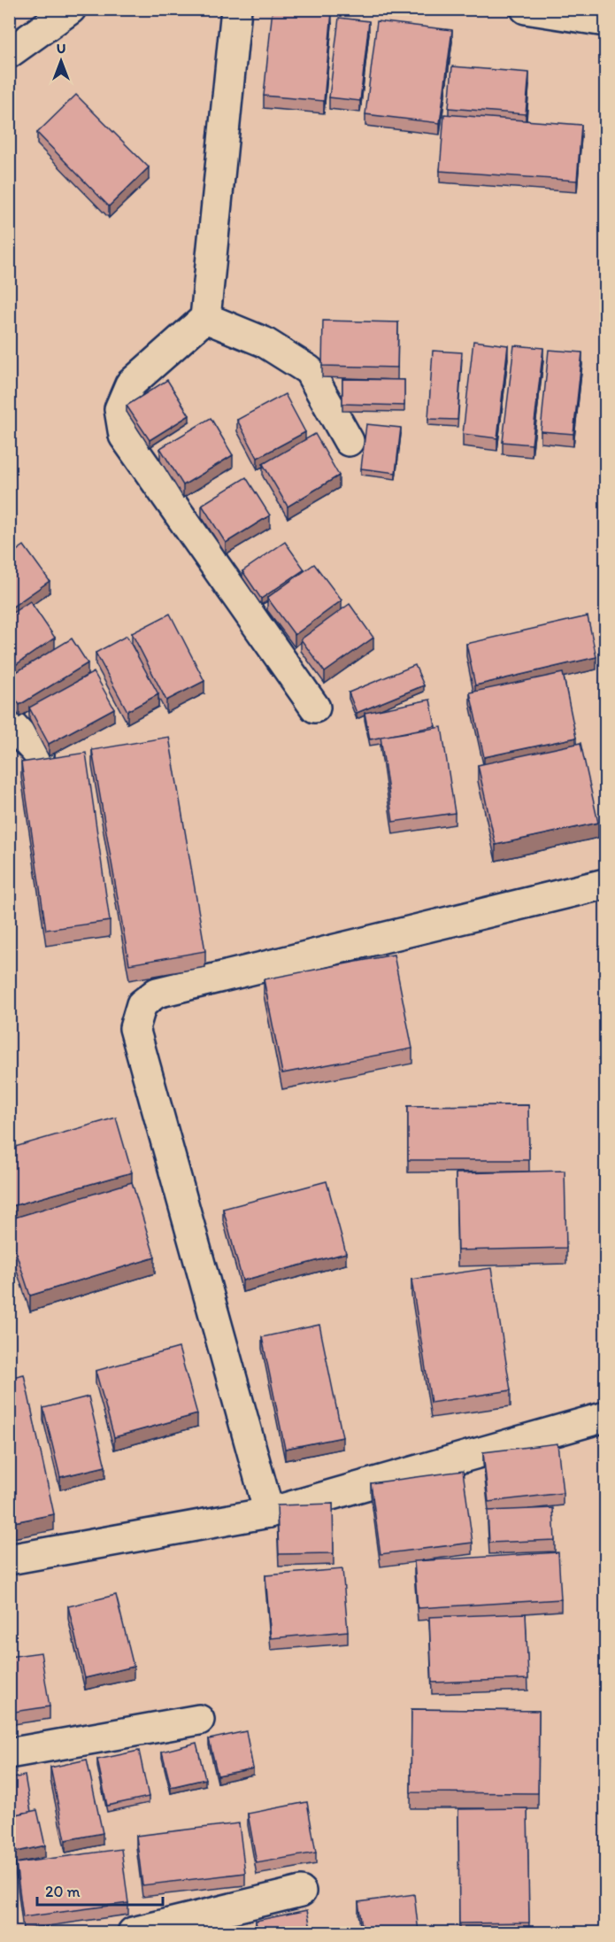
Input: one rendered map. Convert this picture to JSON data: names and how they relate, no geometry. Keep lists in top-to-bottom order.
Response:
{
  "scale_bar": "20 m",
  "north": "top"
}
